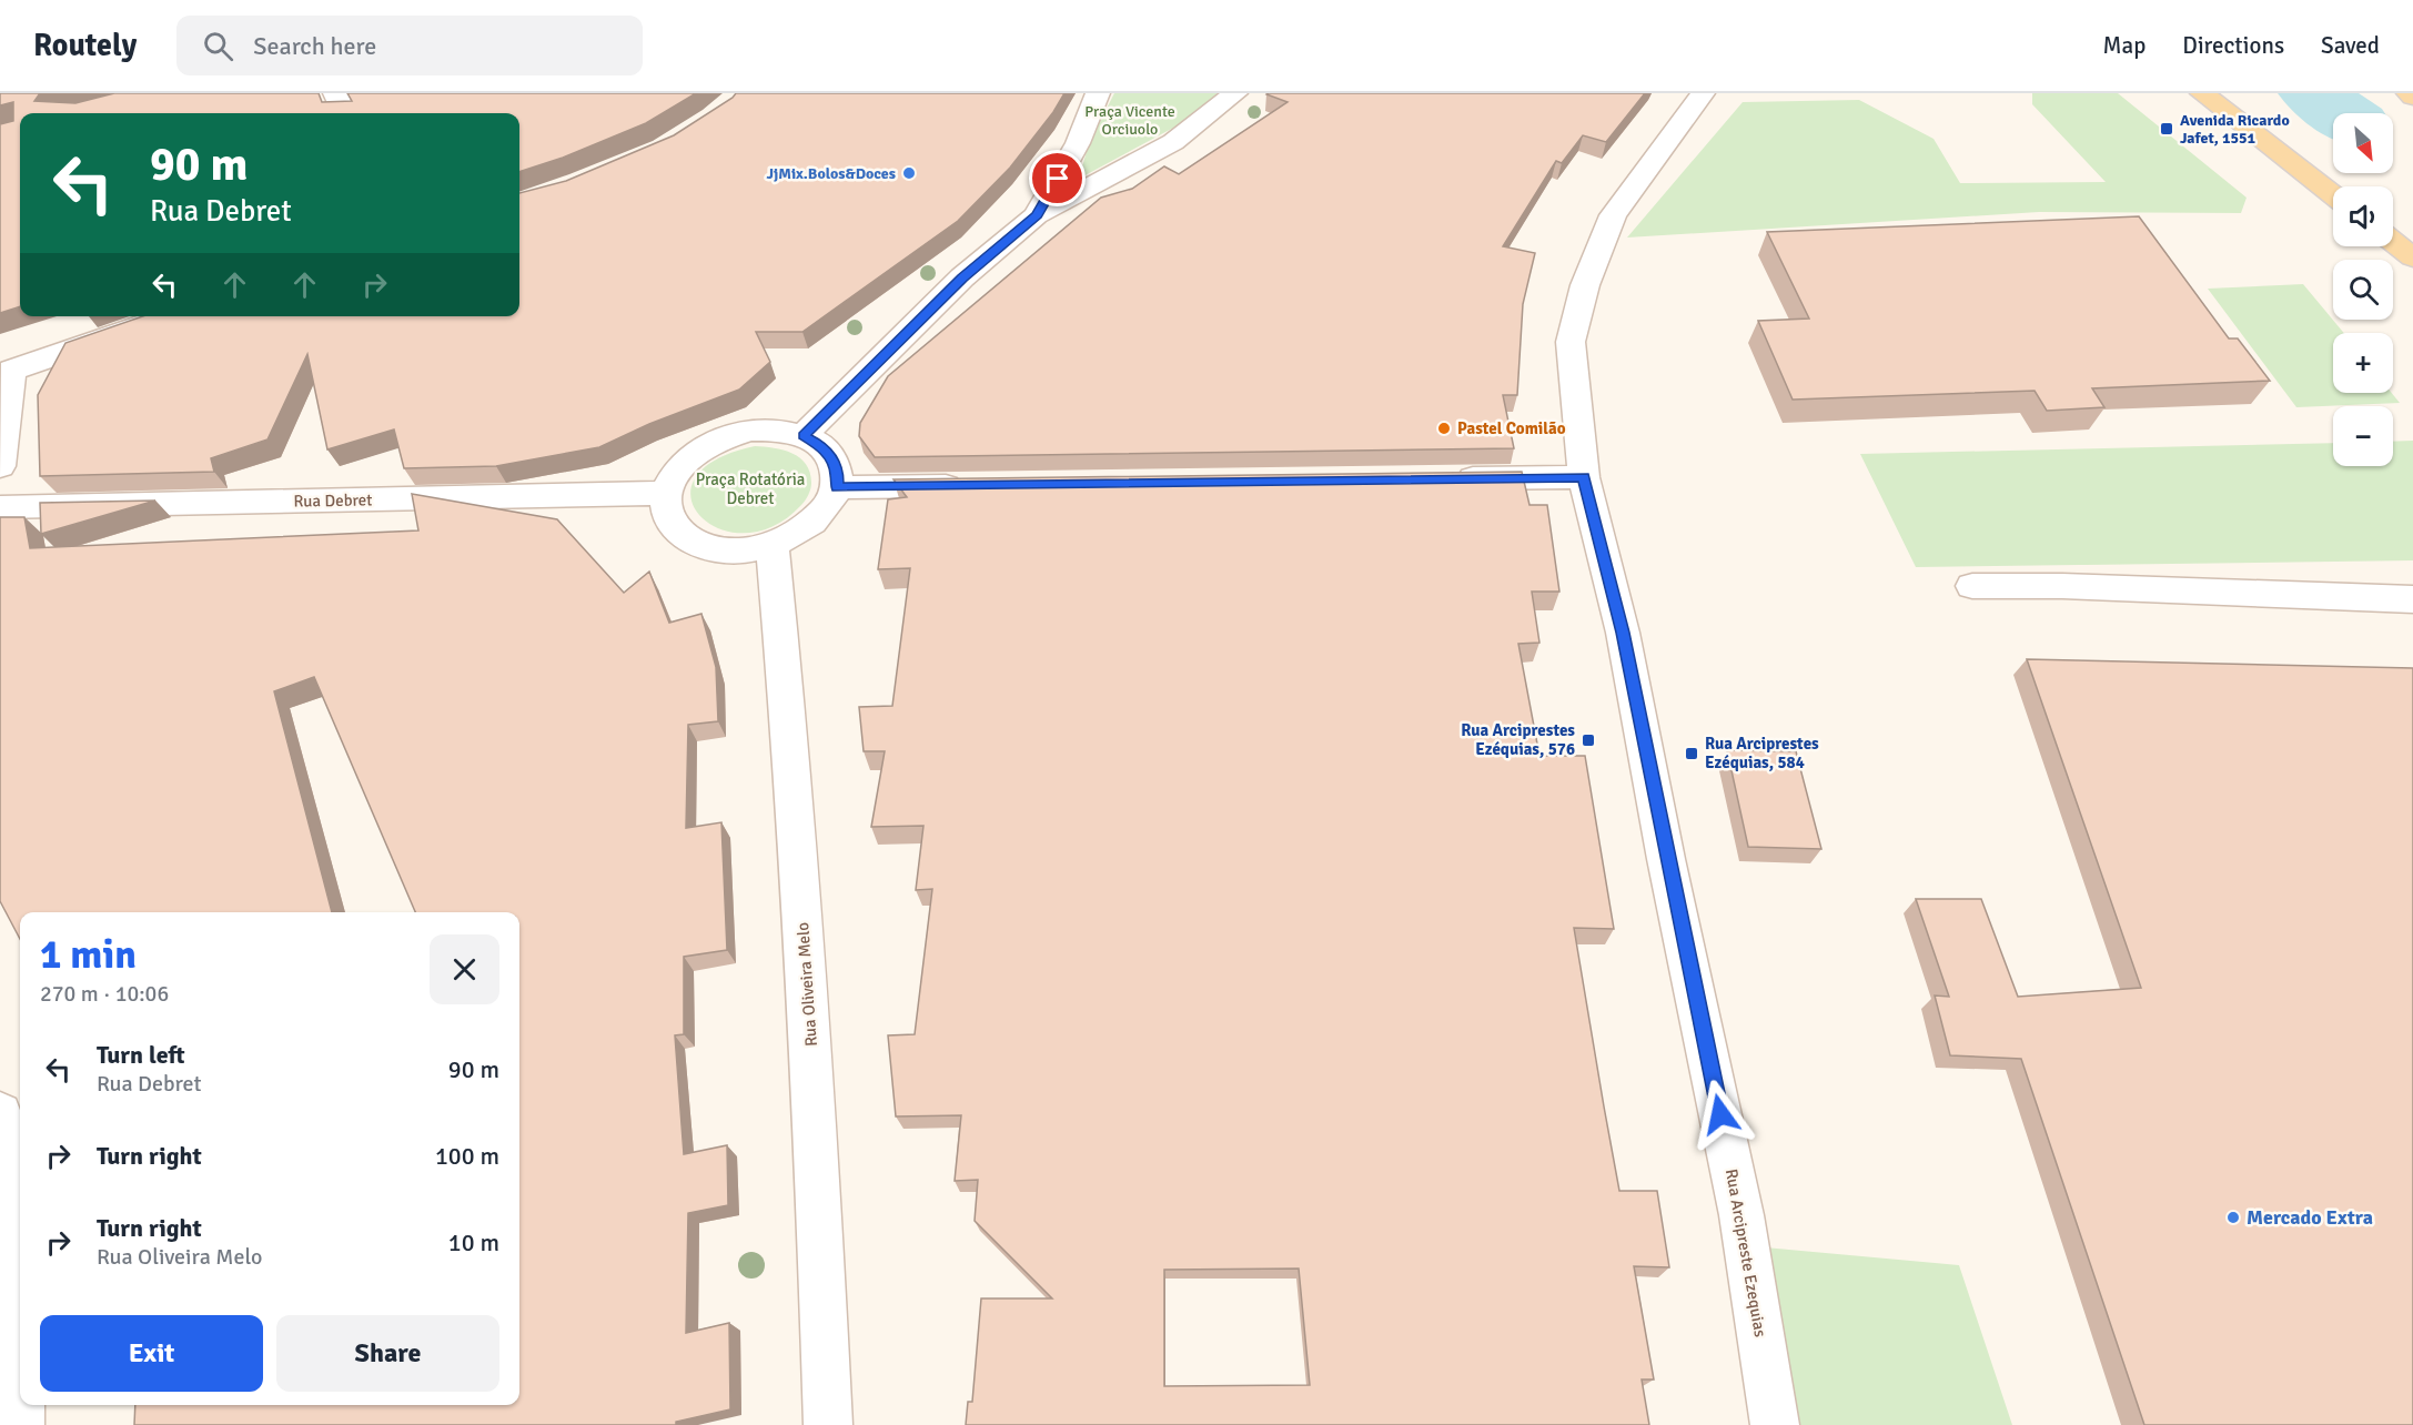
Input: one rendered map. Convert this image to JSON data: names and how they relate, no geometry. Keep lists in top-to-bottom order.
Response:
{
  "streets": {
    "street": ["Rua Debret", "Rua Oliveira Melo", "Rua Arcipreste Ezequias"]
  },
  "crossings": [
    ["Rua Debret", "Rua Oliveira Melo"]
  ],
  "parks": ["Praça Vicente Orciuolo", "Praça Rotatória Debret"],
  "places": {
    "transit": ["Avenida Ricardo Jafet, 1551", "Rua Arciprestes Ezéquias, 576", "Rua Arciprestes Ezéquias, 584"],
    "other": ["JjMix.Bolos&Doces", "Pastel Comilão", "Mercado Extra"]
  },
  "north": "bottom right",
  "page": {
    "header": "Routely",
    "search": "Search here",
    "nav": ["Map", "Directions", "Saved"],
    "map_buttons": ["+", "−"],
    "turn": ["90 m", "Rua Debret"],
    "heading": ["1 min", "270 m · 10:06"],
    "list": [
      {
        "name": "Turn left",
        "note": "Rua Debret",
        "value": "90 m"
      },
      {
        "name": "Turn right",
        "value": "100 m"
      },
      {
        "name": "Turn right",
        "note": "Rua Oliveira Melo",
        "value": "10 m"
      }
    ],
    "buttons": ["Exit", "Share"]
  }
}
